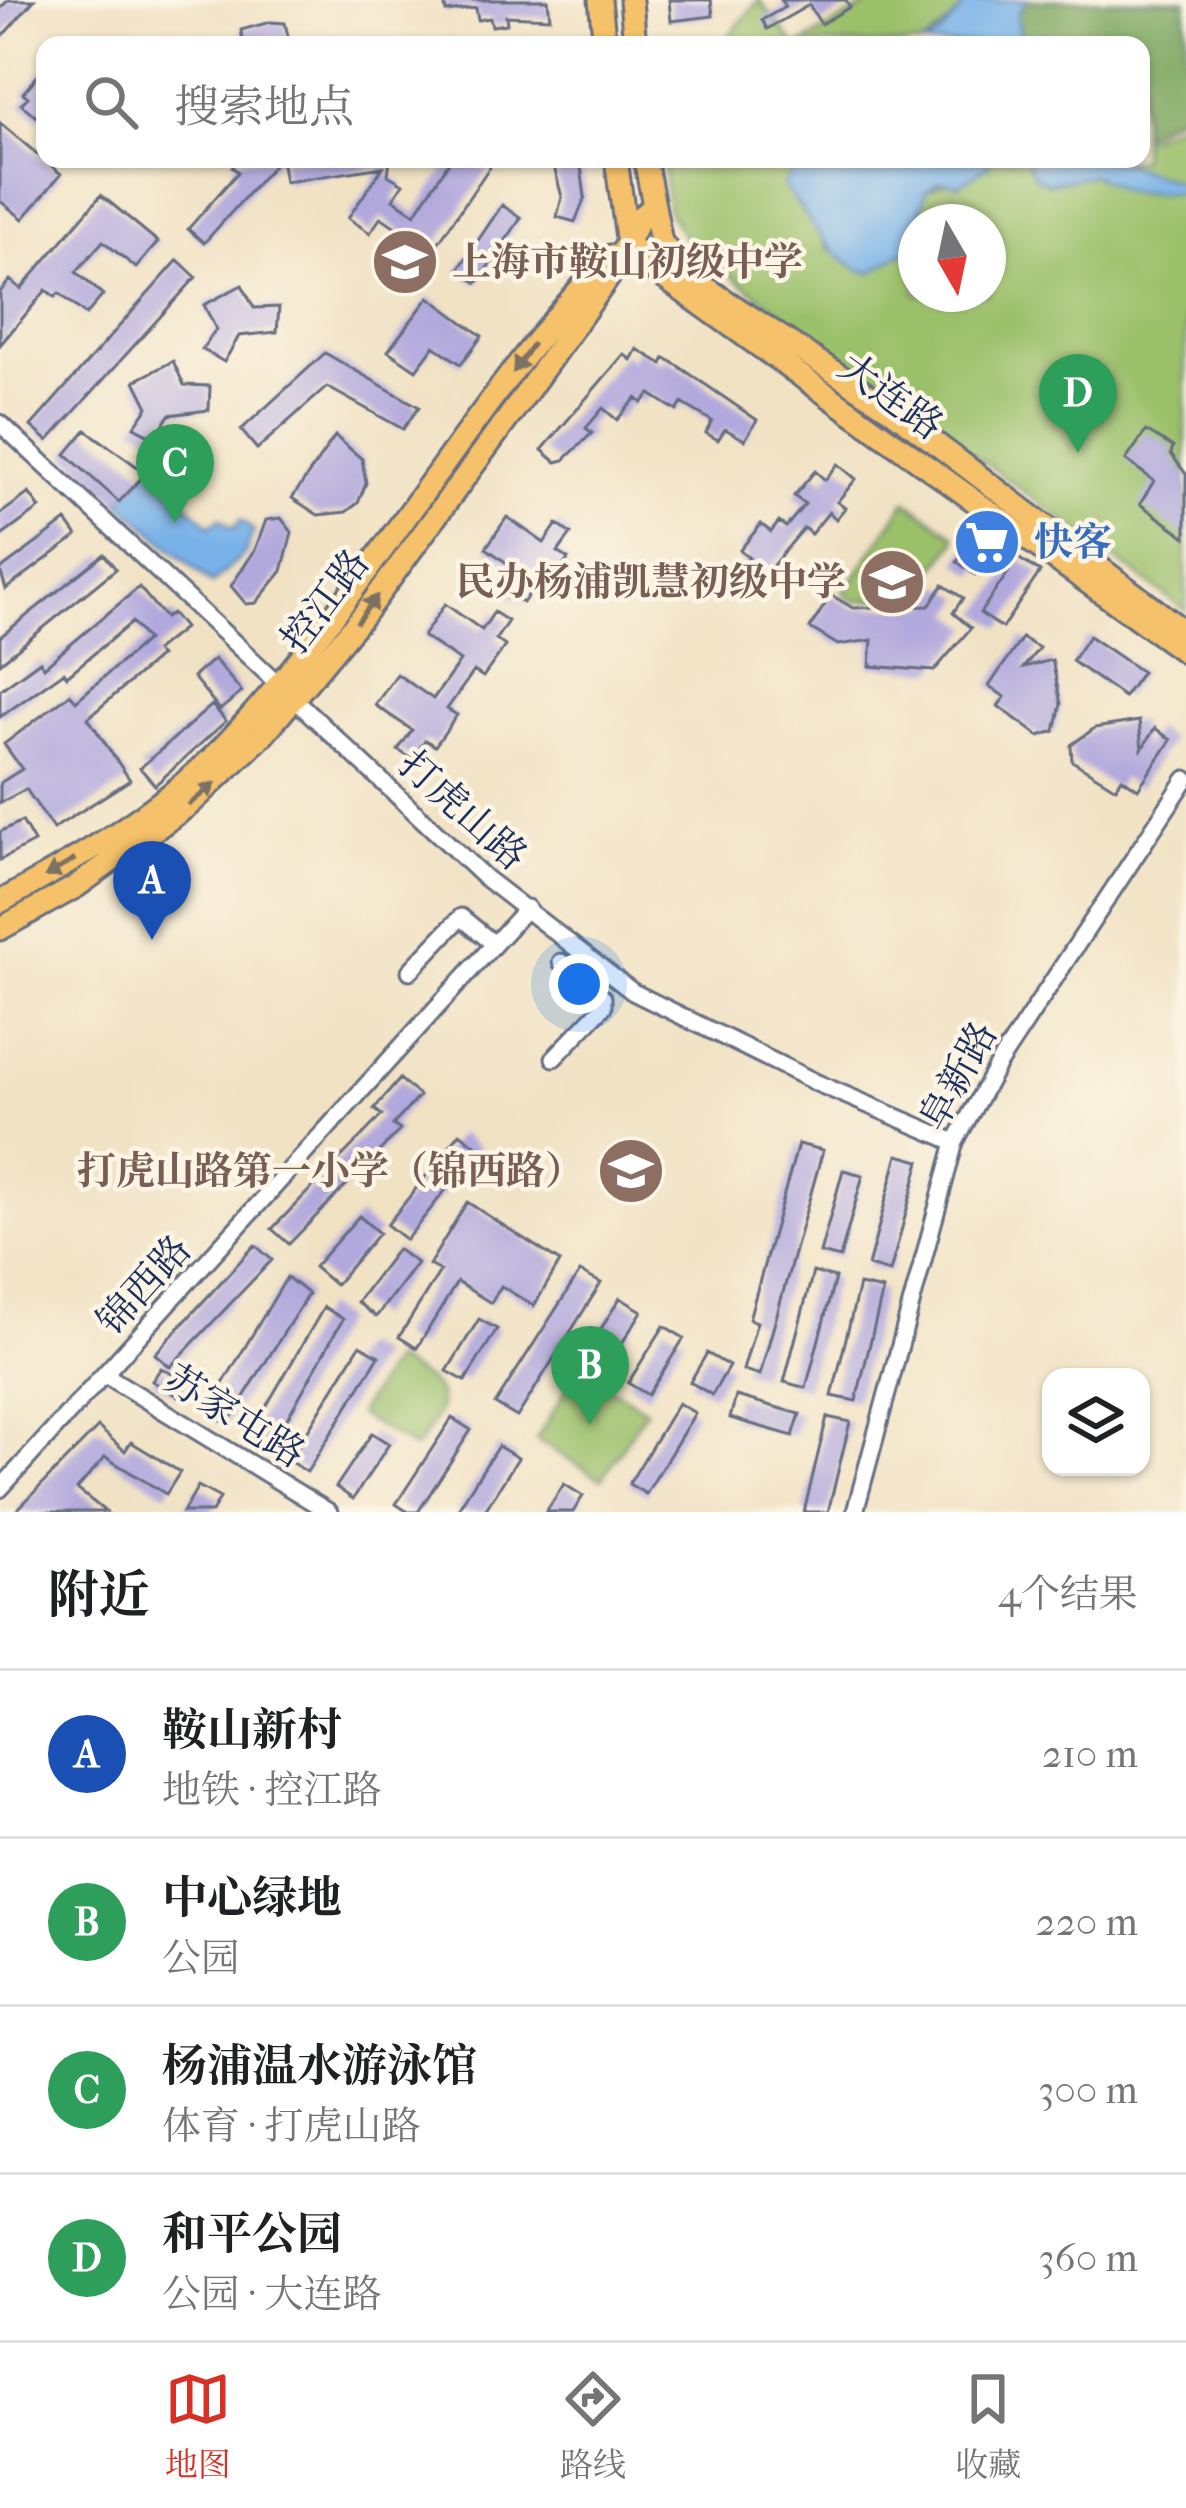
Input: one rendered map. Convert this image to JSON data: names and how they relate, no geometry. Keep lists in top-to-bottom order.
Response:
{
  "streets": {
    "main road": ["大连路", "控江路"],
    "street": [
      "打虎山路",
      "阜新路",
      "锦西路",
      "苏家屯路"
    ]
  },
  "crossings": [
    ["大连路", "控江路"],
    ["控江路", "打虎山路"],
    ["打虎山路", "阜新路"],
    ["打虎山路", "锦西路"],
    ["锦西路", "苏家屯路"]
  ],
  "places": {
    "school or university": ["上海市鞍山初级中学", "民办杨浦凯慧初级中学", "打虎山路第一小学（锦西路）"],
    "supermarket": ["快客"]
  },
  "north": "bottom",
  "page": {
    "search": "搜索地点",
    "pins": [
      "D",
      "C",
      "A",
      "B"
    ],
    "heading": ["附近", "4个结果"],
    "list": [
      {
        "mark": "A",
        "name": "鞍山新村",
        "note": "地铁 · 控江路",
        "value": "210 m"
      },
      {
        "mark": "B",
        "name": "中心绿地",
        "note": "公园",
        "value": "220 m"
      },
      {
        "mark": "C",
        "name": "杨浦温水游泳馆",
        "note": "体育 · 打虎山路",
        "value": "300 m"
      },
      {
        "mark": "D",
        "name": "和平公园",
        "note": "公园 · 大连路",
        "value": "360 m"
      }
    ],
    "nav": ["地图", "路线", "收藏"]
  }
}
